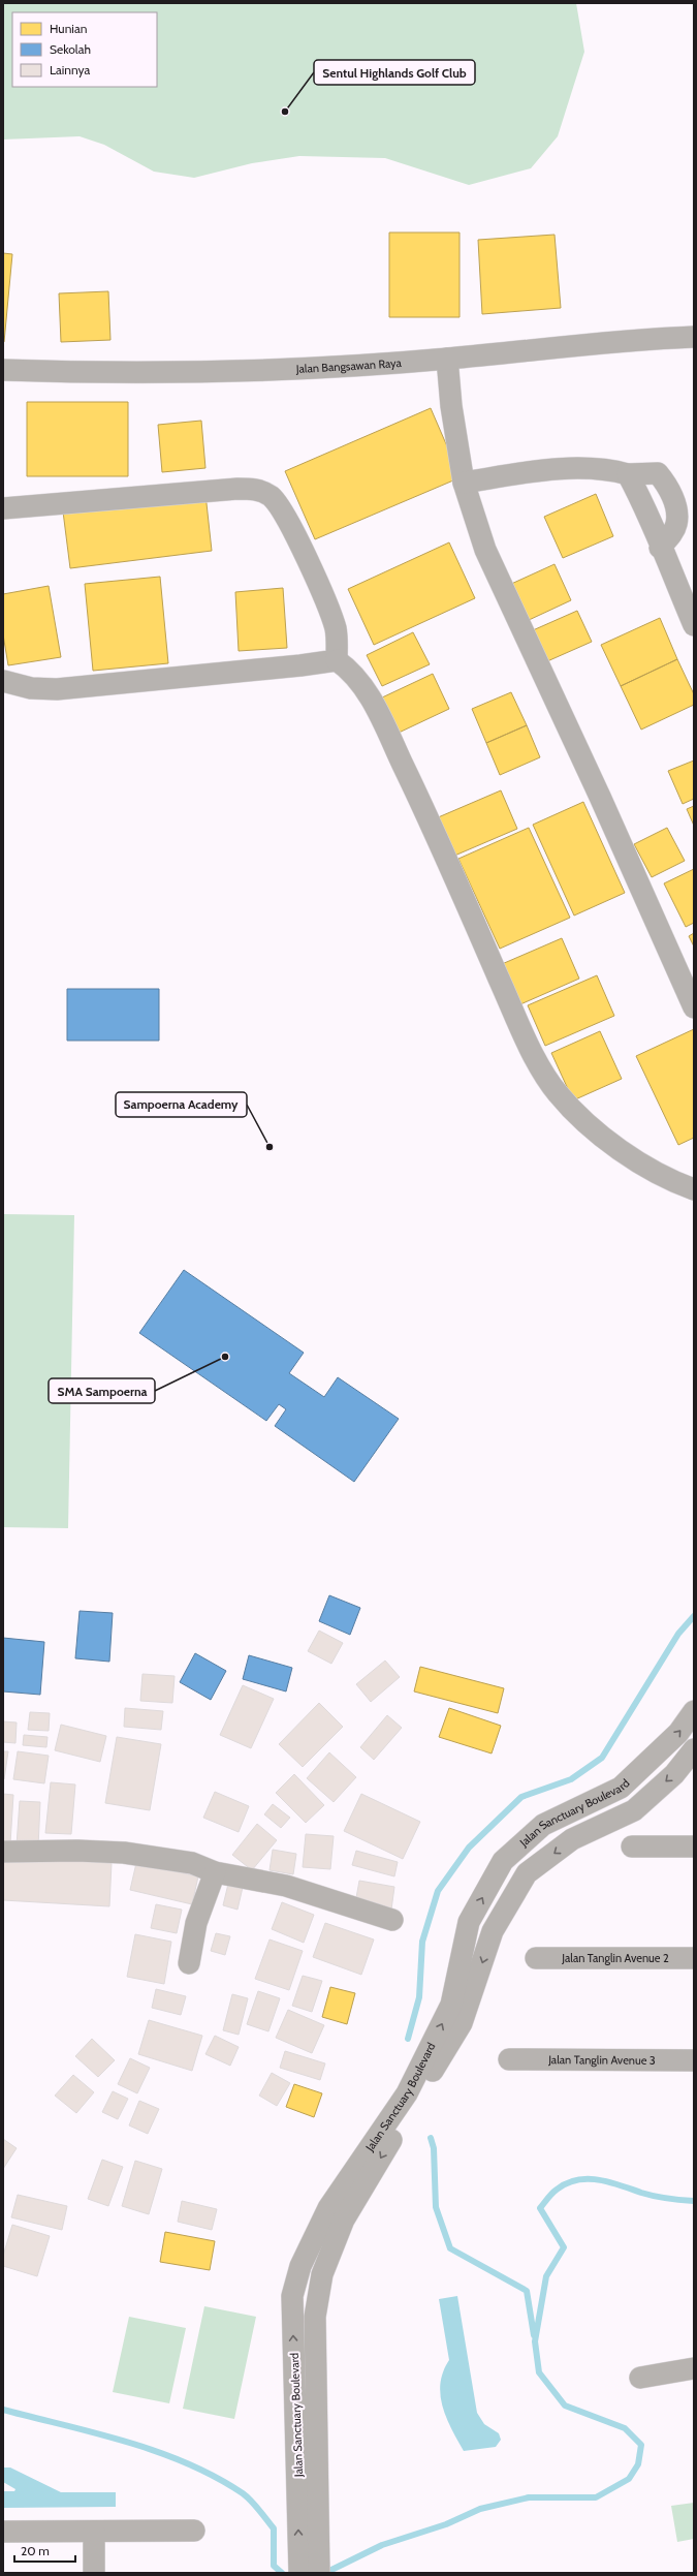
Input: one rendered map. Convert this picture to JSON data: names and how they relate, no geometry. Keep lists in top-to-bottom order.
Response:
{
  "streets": {
    "street": [
      "Jalan Bangsawan Raya",
      "Jalan Sanctuary Boulevard",
      "Jalan Tanglin Avenue 2",
      "Jalan Tanglin Avenue 3"
    ]
  },
  "places": ["Sentul Highlands Golf Club", "Sampoerna Academy", "SMA Sampoerna"],
  "legend": ["Hunian", "Sekolah", "Lainnya"],
  "scale_bar": "20 m"
}
